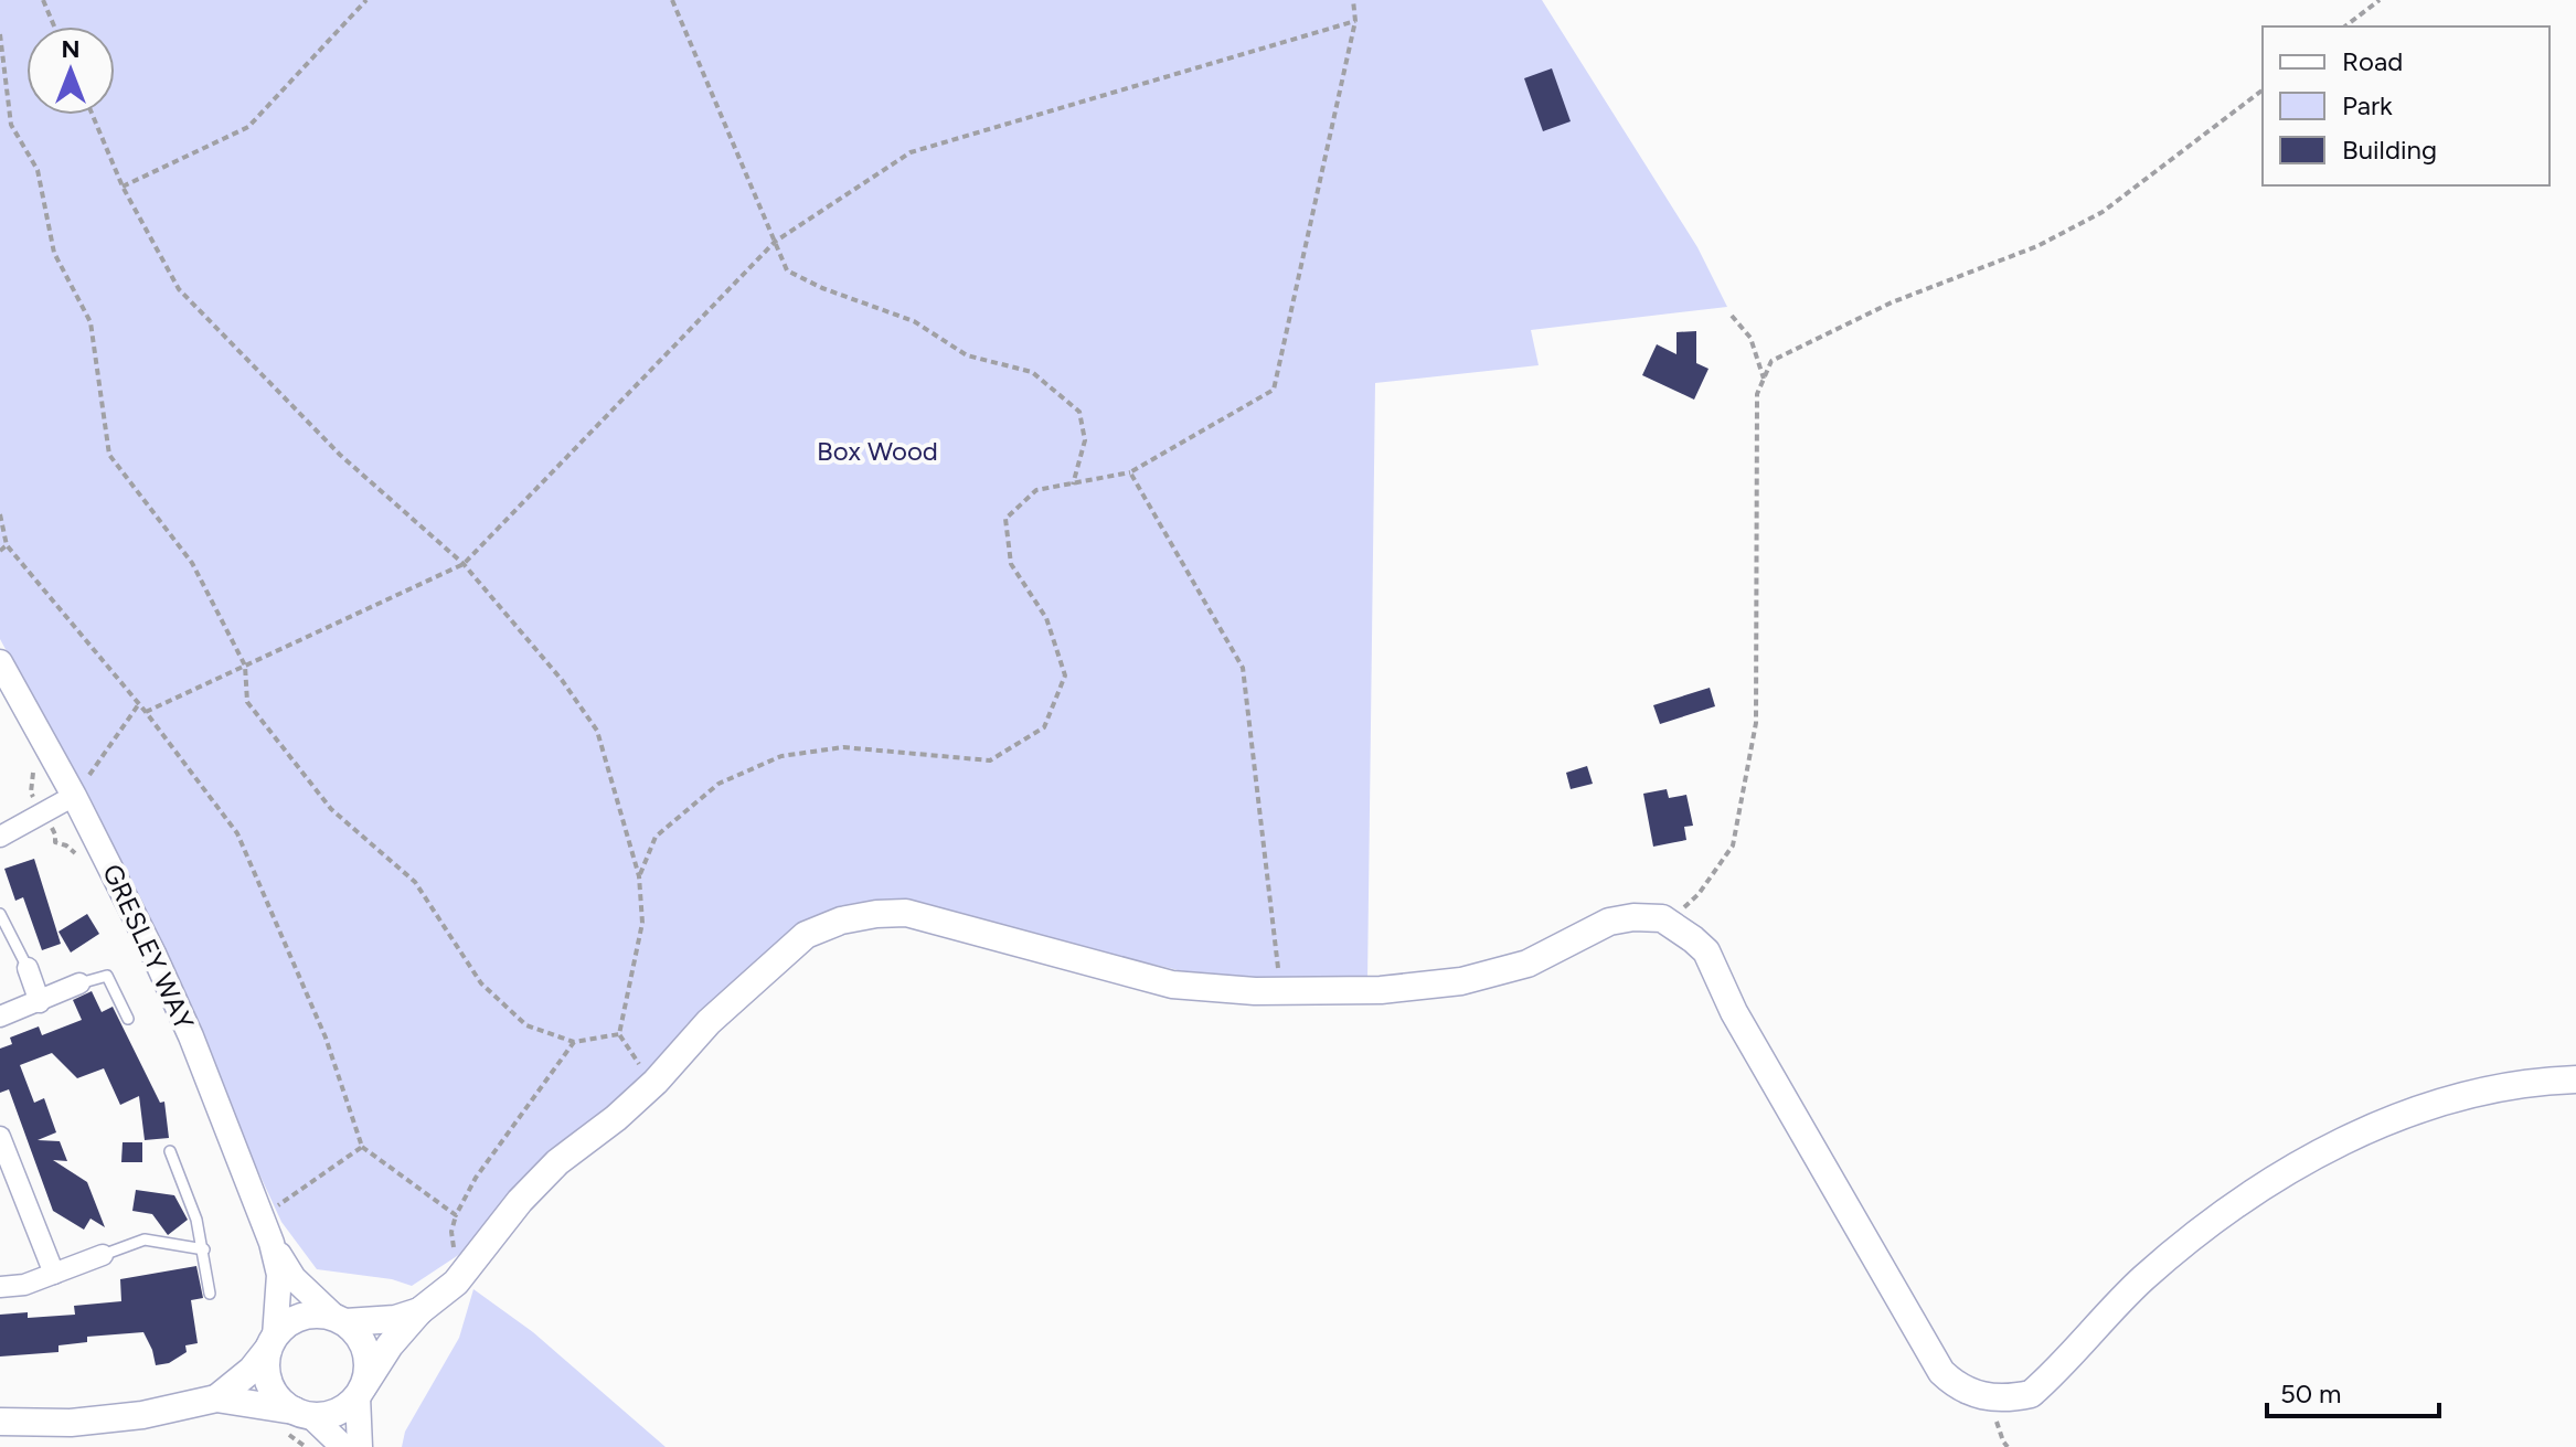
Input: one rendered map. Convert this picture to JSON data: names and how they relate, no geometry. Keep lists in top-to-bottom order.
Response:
{
  "streets": {
    "street": ["GRESLEY WAY"]
  },
  "parks": ["Box Wood"],
  "legend": ["Road", "Park", "Building"],
  "scale_bar": "50 m",
  "north": "top"
}
